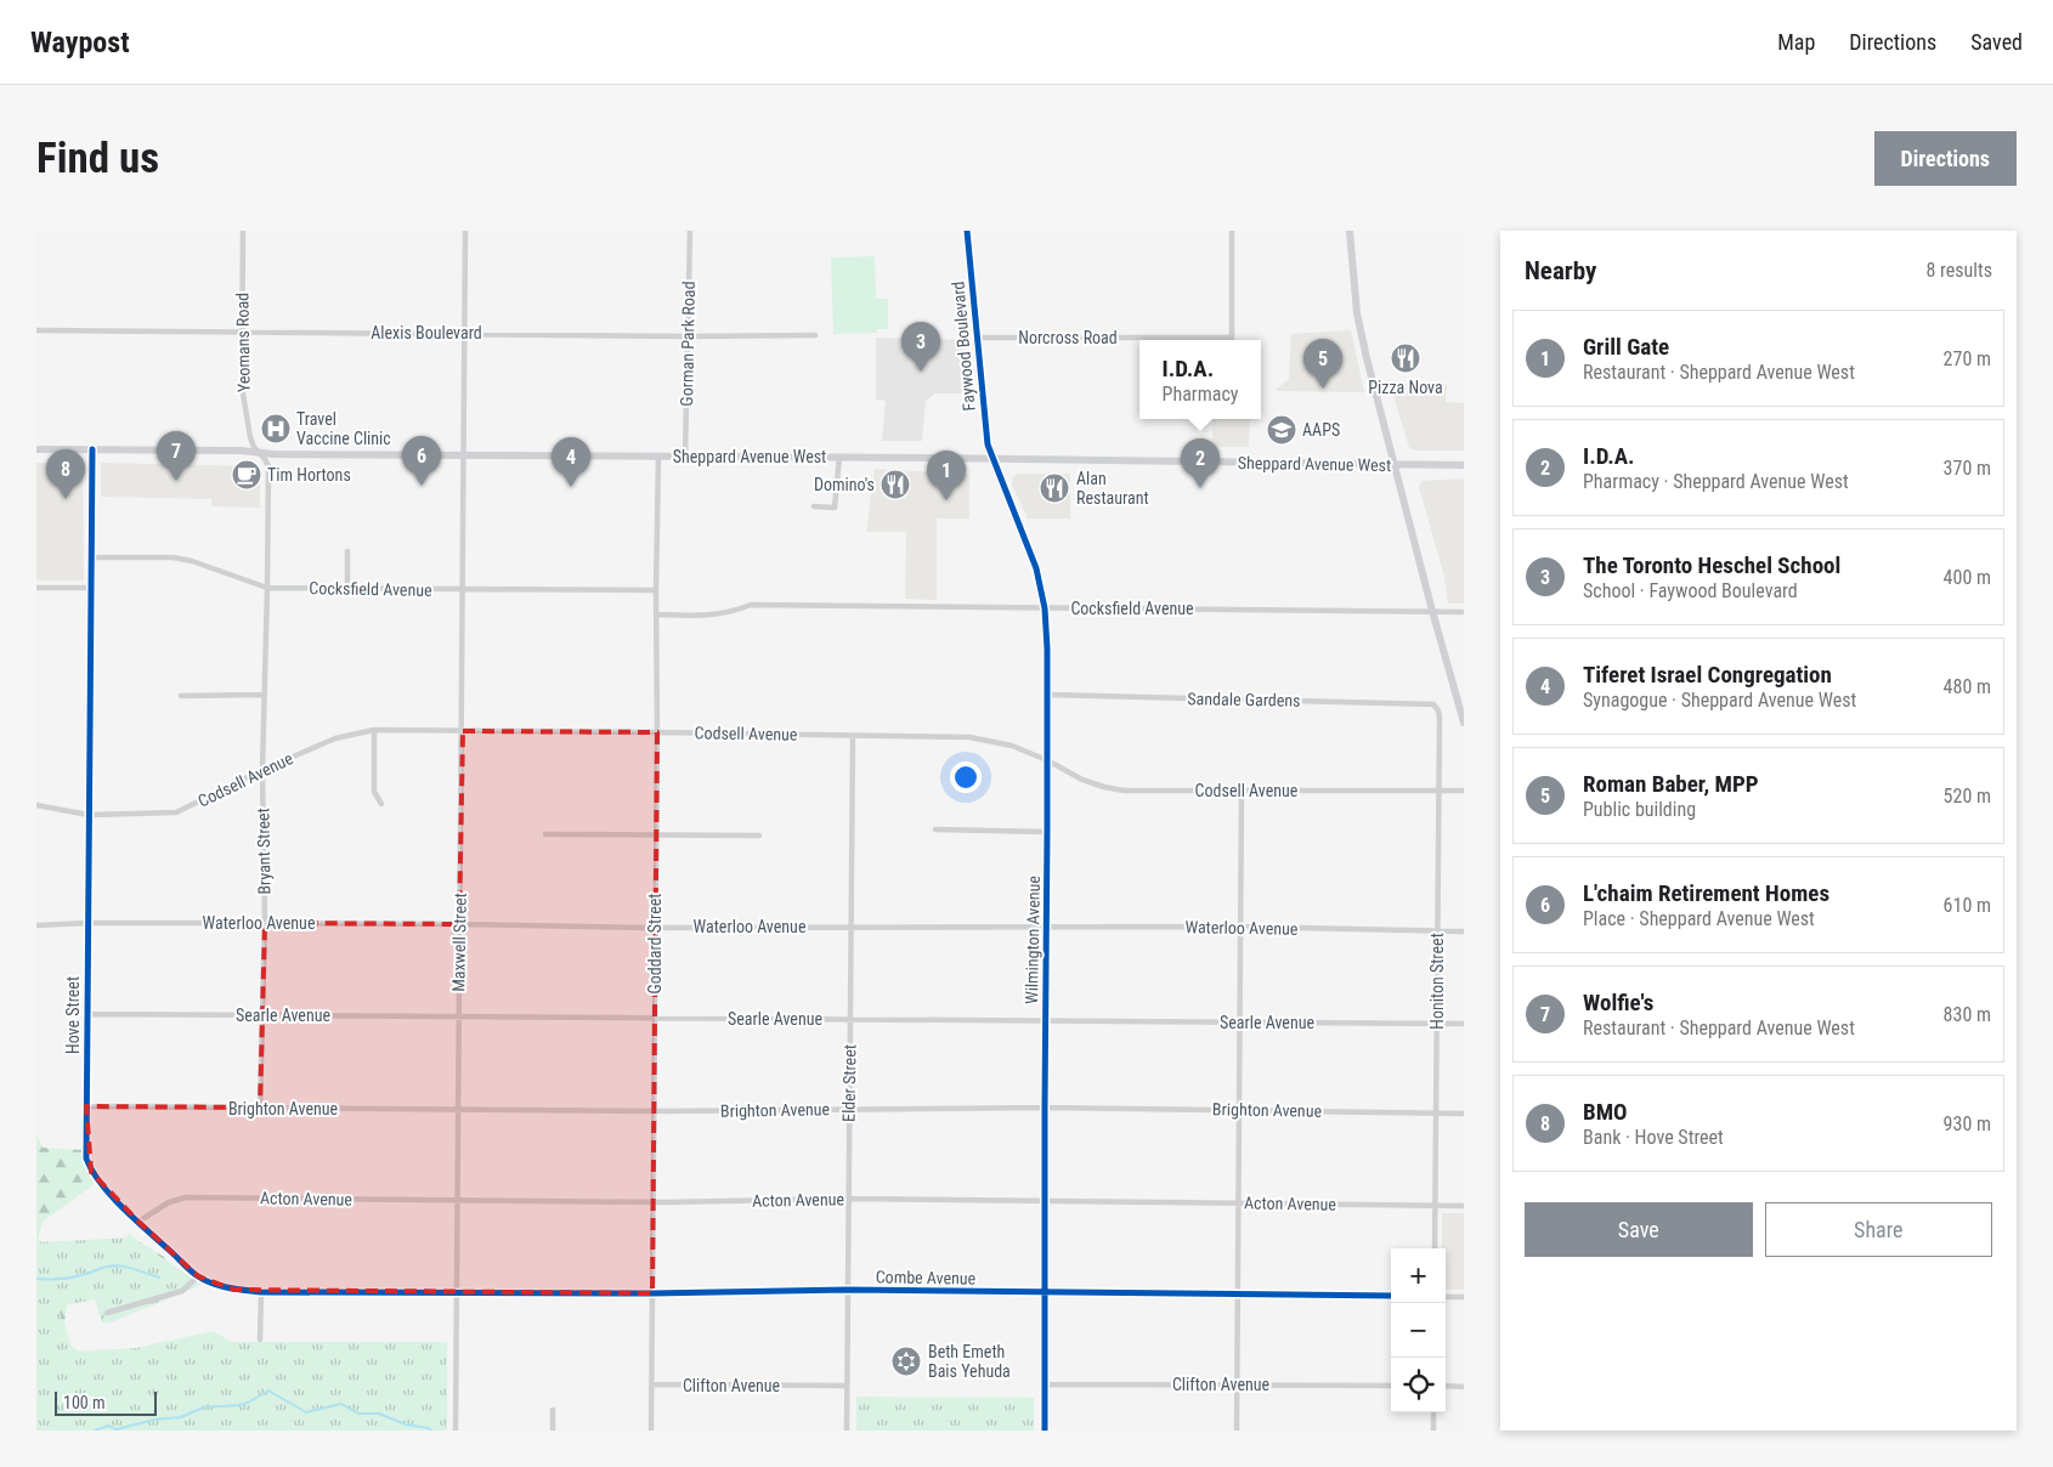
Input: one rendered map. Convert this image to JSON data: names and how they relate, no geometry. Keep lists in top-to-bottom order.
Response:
{
  "streets": {
    "main road": ["Sheppard Avenue West"],
    "street": [
      "Alexis Boulevard",
      "Norcross Road",
      "Yeomans Road",
      "Gorman Park Road",
      "Faywood Boulevard",
      "Cocksfield Avenue",
      "Sandale Gardens",
      "Codsell Avenue",
      "Bryant Street",
      "Waterloo Avenue",
      "Wilmington Avenue",
      "Maxwell Street",
      "Goddard Street",
      "Honiton Street",
      "Hove Street",
      "Searle Avenue",
      "Elder Street",
      "Brighton Avenue",
      "Acton Avenue",
      "Combe Avenue",
      "Clifton Avenue"
    ]
  },
  "crossings": [
    ["Alexis Boulevard", "Yeomans Road"],
    ["Alexis Boulevard", "Gorman Park Road"],
    ["Alexis Boulevard", "Maxwell Street"],
    ["Norcross Road", "Faywood Boulevard"],
    ["Yeomans Road", "Sheppard Avenue West"],
    ["Yeomans Road", "Bryant Street"],
    ["Gorman Park Road", "Sheppard Avenue West"],
    ["Faywood Boulevard", "Sheppard Avenue West"],
    ["Faywood Boulevard", "Wilmington Avenue"],
    ["Sheppard Avenue West", "Bryant Street"],
    ["Sheppard Avenue West", "Wilmington Avenue"],
    ["Sheppard Avenue West", "Maxwell Street"],
    ["Sheppard Avenue West", "Goddard Street"],
    ["Sheppard Avenue West", "Hove Street"],
    ["Cocksfield Avenue", "Bryant Street"],
    ["Cocksfield Avenue", "Wilmington Avenue"],
    ["Cocksfield Avenue", "Maxwell Street"],
    ["Cocksfield Avenue", "Goddard Street"],
    ["Cocksfield Avenue", "Hove Street"],
    ["Sandale Gardens", "Wilmington Avenue"],
    ["Sandale Gardens", "Honiton Street"],
    ["Codsell Avenue", "Bryant Street"],
    ["Codsell Avenue", "Wilmington Avenue"],
    ["Codsell Avenue", "Maxwell Street"],
    ["Codsell Avenue", "Goddard Street"],
    ["Codsell Avenue", "Honiton Street"],
    ["Codsell Avenue", "Hove Street"],
    ["Codsell Avenue", "Elder Street"],
    ["Bryant Street", "Waterloo Avenue"],
    ["Bryant Street", "Searle Avenue"],
    ["Bryant Street", "Brighton Avenue"],
    ["Waterloo Avenue", "Wilmington Avenue"],
    ["Waterloo Avenue", "Maxwell Street"],
    ["Waterloo Avenue", "Goddard Street"],
    ["Waterloo Avenue", "Honiton Street"],
    ["Waterloo Avenue", "Hove Street"],
    ["Waterloo Avenue", "Elder Street"],
    ["Wilmington Avenue", "Searle Avenue"],
    ["Wilmington Avenue", "Brighton Avenue"],
    ["Wilmington Avenue", "Acton Avenue"],
    ["Wilmington Avenue", "Combe Avenue"],
    ["Wilmington Avenue", "Clifton Avenue"],
    ["Maxwell Street", "Hove Street"],
    ["Maxwell Street", "Searle Avenue"],
    ["Maxwell Street", "Brighton Avenue"],
    ["Maxwell Street", "Acton Avenue"],
    ["Maxwell Street", "Combe Avenue"],
    ["Goddard Street", "Searle Avenue"],
    ["Goddard Street", "Brighton Avenue"],
    ["Goddard Street", "Acton Avenue"],
    ["Goddard Street", "Combe Avenue"],
    ["Goddard Street", "Clifton Avenue"],
    ["Honiton Street", "Searle Avenue"],
    ["Honiton Street", "Brighton Avenue"],
    ["Honiton Street", "Acton Avenue"],
    ["Hove Street", "Searle Avenue"],
    ["Hove Street", "Brighton Avenue"],
    ["Hove Street", "Acton Avenue"],
    ["Hove Street", "Combe Avenue"],
    ["Searle Avenue", "Elder Street"],
    ["Elder Street", "Brighton Avenue"],
    ["Elder Street", "Acton Avenue"],
    ["Elder Street", "Combe Avenue"],
    ["Elder Street", "Clifton Avenue"]
  ],
  "places": {
    "restaurant": ["Pizza Nova", "Domino's", "Alan Restaurant"],
    "hospital": ["Travel Vaccine Clinic"],
    "school or university": ["AAPS"],
    "cafe": ["Tim Hortons"],
    "synagogue": ["Beth Emeth Bais Yehuda"]
  },
  "scale_bar": "100 m",
  "page": {
    "header": "Waypost",
    "nav": ["Map", "Directions", "Saved"],
    "buttons": [
      "Directions",
      ["Save", "Share"]
    ],
    "title": "Find us",
    "heading": ["Nearby", "8 results"],
    "list": [
      {
        "mark": "1",
        "name": "Grill Gate",
        "note": "Restaurant · Sheppard Avenue West",
        "value": "270 m"
      },
      {
        "mark": "2",
        "name": "I.D.A.",
        "note": "Pharmacy · Sheppard Avenue West",
        "value": "370 m"
      },
      {
        "mark": "3",
        "name": "The Toronto Heschel School",
        "note": "School · Faywood Boulevard",
        "value": "400 m"
      },
      {
        "mark": "4",
        "name": "Tiferet Israel Congregation",
        "note": "Synagogue · Sheppard Avenue West",
        "value": "480 m"
      },
      {
        "mark": "5",
        "name": "Roman Baber, MPP",
        "note": "Public building",
        "value": "520 m"
      },
      {
        "mark": "6",
        "name": "L'chaim Retirement Homes",
        "note": "Place · Sheppard Avenue West",
        "value": "610 m"
      },
      {
        "mark": "7",
        "name": "Wolfie's",
        "note": "Restaurant · Sheppard Avenue West",
        "value": "830 m"
      },
      {
        "mark": "8",
        "name": "BMO",
        "note": "Bank · Hove Street",
        "value": "930 m"
      }
    ],
    "pins": [
      "3",
      "5",
      "7",
      "6",
      "4",
      "2",
      "8",
      "1"
    ],
    "popup": ["I.D.A.", "Pharmacy"],
    "map_buttons": ["+", "−"],
    "scale": "100 m"
  }
}
